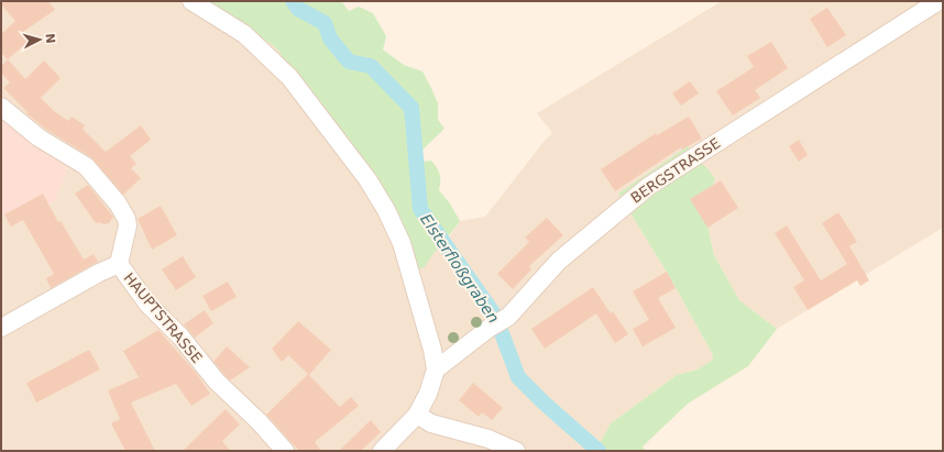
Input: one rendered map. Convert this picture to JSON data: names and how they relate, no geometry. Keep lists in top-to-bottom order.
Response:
{
  "streets": {
    "street": ["BERGSTRASSE", "HAUPTSTRASSE"]
  },
  "water": ["Elsterfloßgraben"],
  "north": "right"
}
